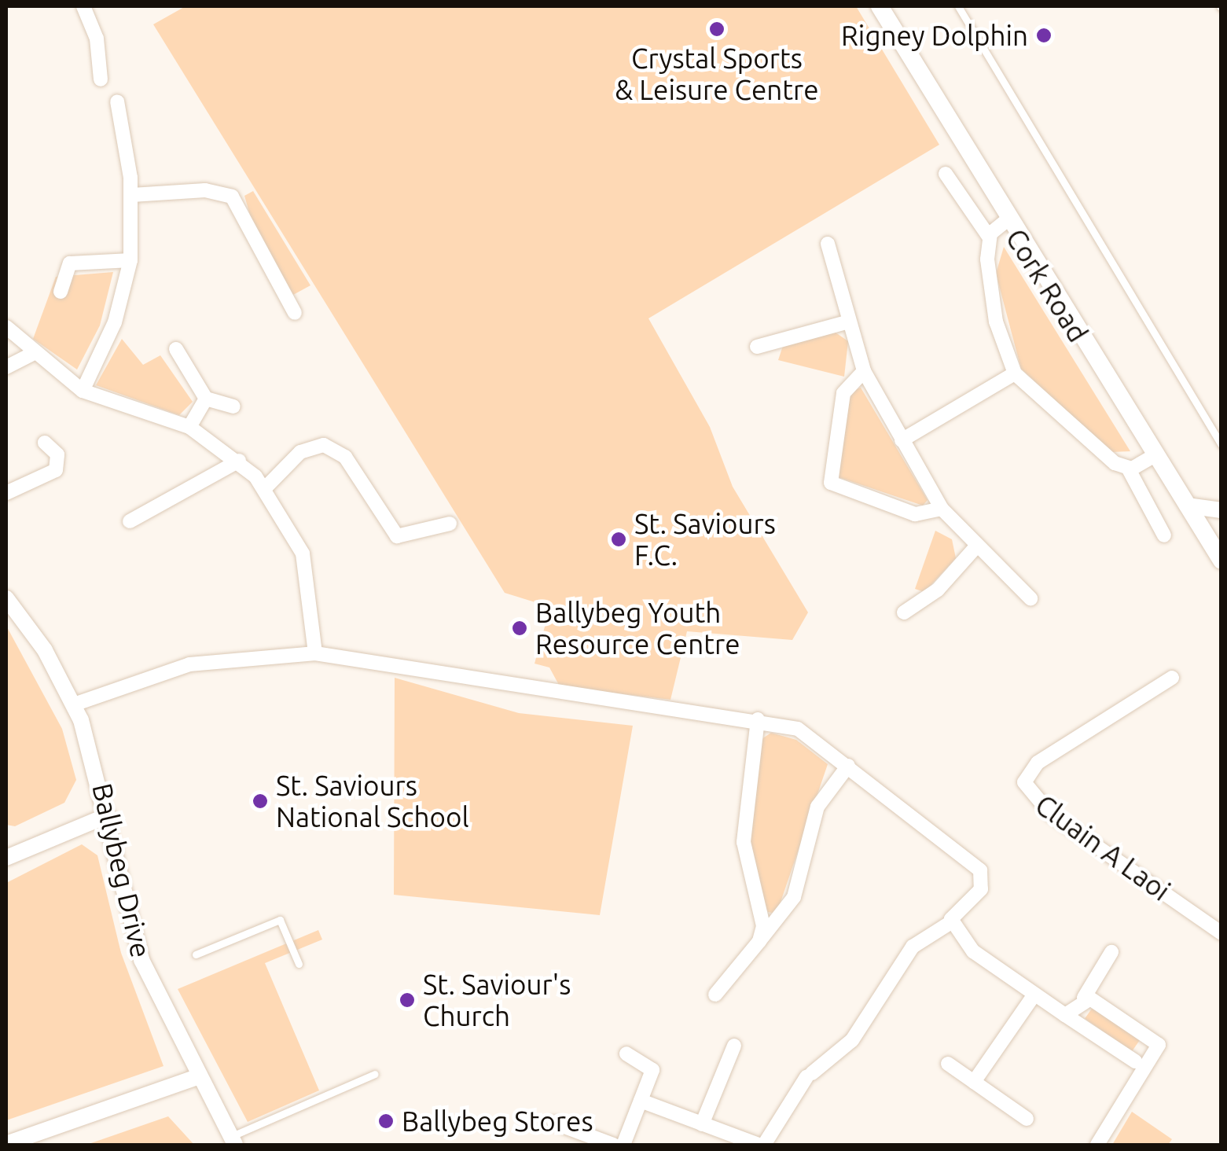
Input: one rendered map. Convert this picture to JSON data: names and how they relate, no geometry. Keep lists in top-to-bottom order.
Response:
{
  "streets": {
    "main road": ["Cork Road"],
    "street": ["Cluain A Laoi", "Ballybeg Drive"]
  },
  "places": [
    "Crystal Sports & Leisure Centre",
    "Rigney Dolphin",
    "St. Saviours F.C.",
    "Ballybeg Youth Resource Centre",
    "St. Saviours National School",
    "St. Saviour's Church",
    "Ballybeg Stores"
  ]
}
